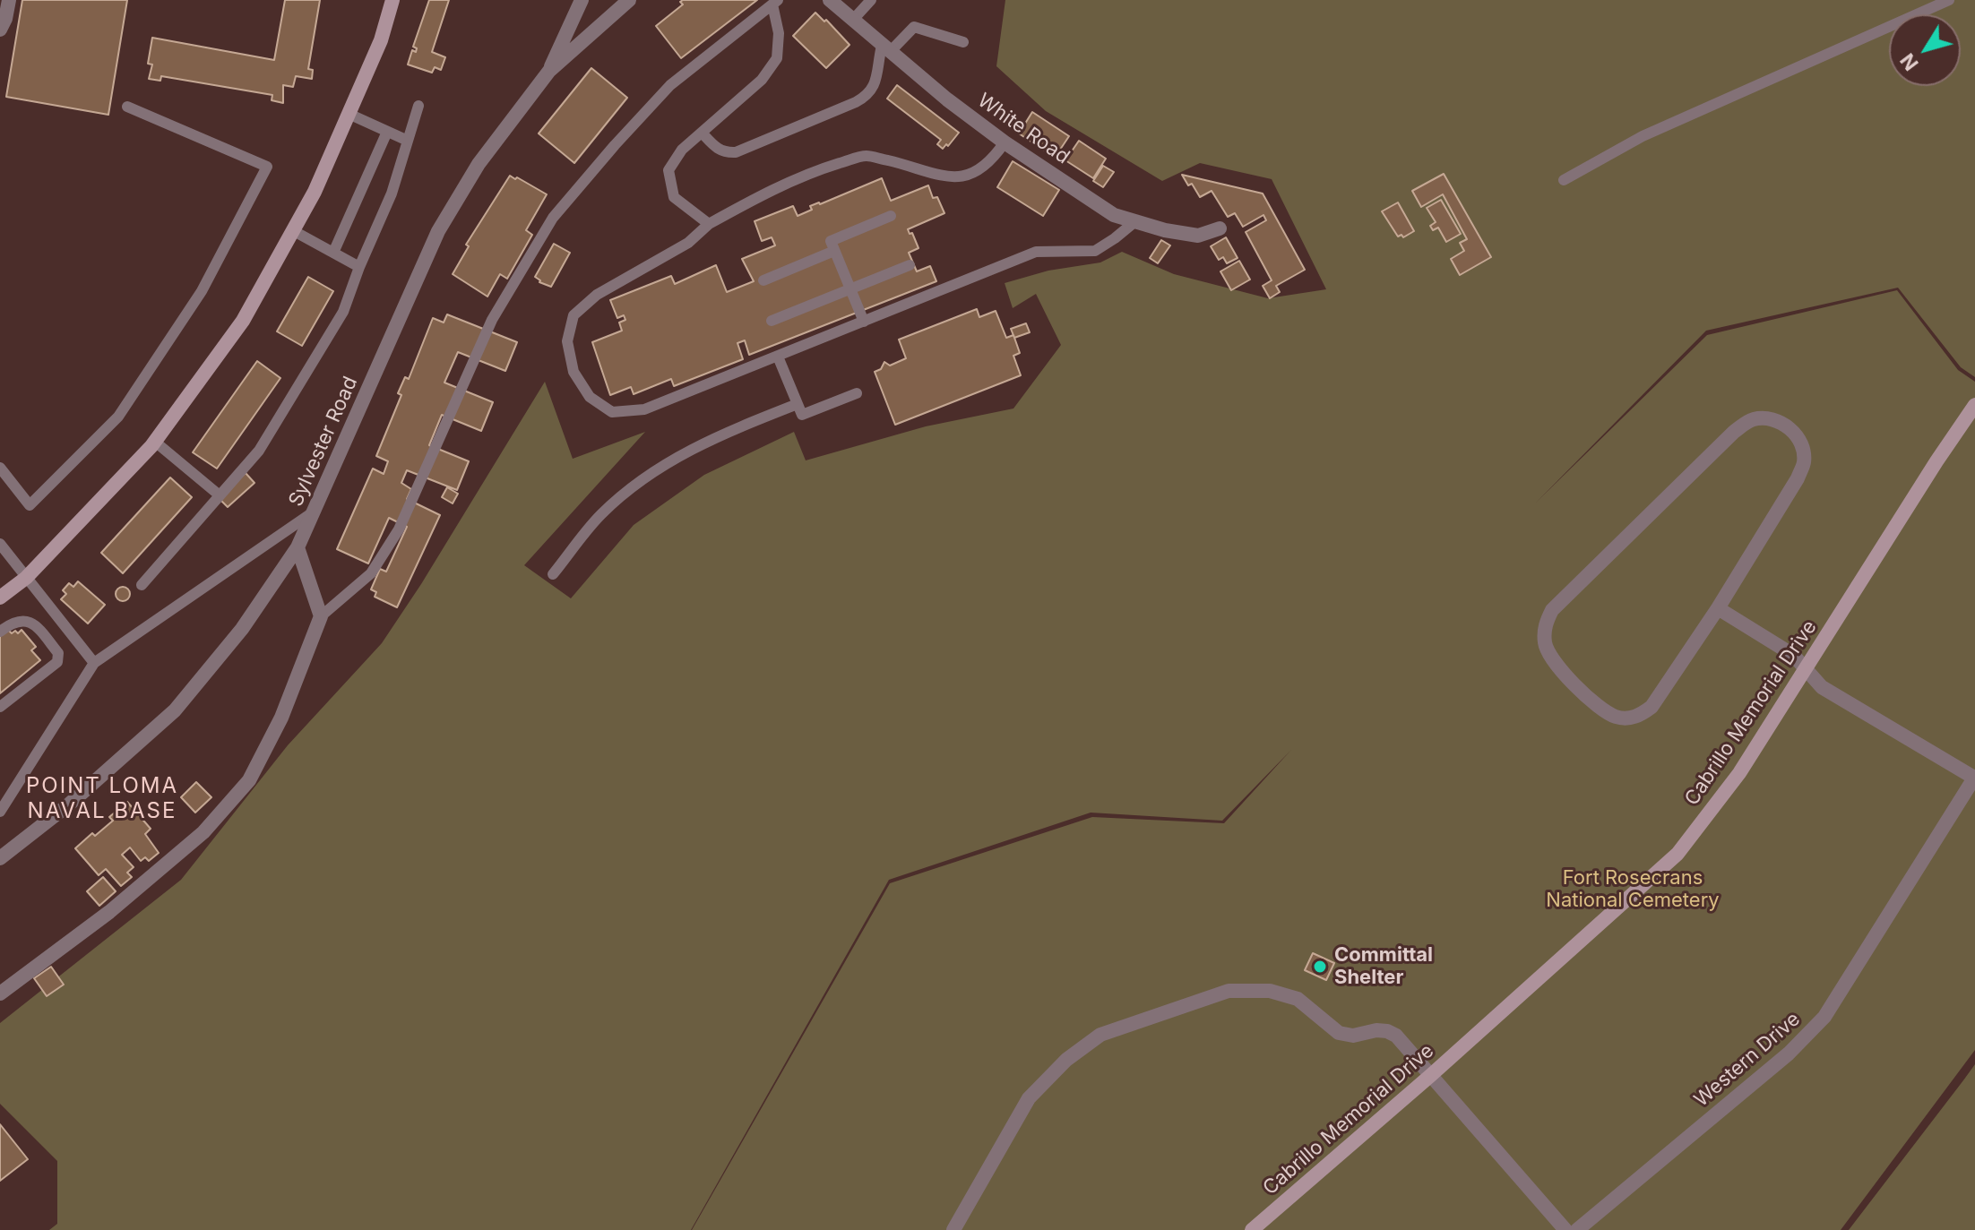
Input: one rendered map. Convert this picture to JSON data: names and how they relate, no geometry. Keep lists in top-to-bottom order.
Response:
{
  "streets": {
    "main road": ["Cabrillo Memorial Drive"],
    "street": ["White Road", "Sylvester Road", "Western Drive"]
  },
  "districts": ["POINT LOMA NAVAL BASE"],
  "parks": ["Fort Rosecrans National Cemetery"],
  "places": ["Committal Shelter"],
  "north": "bottom left"
}
